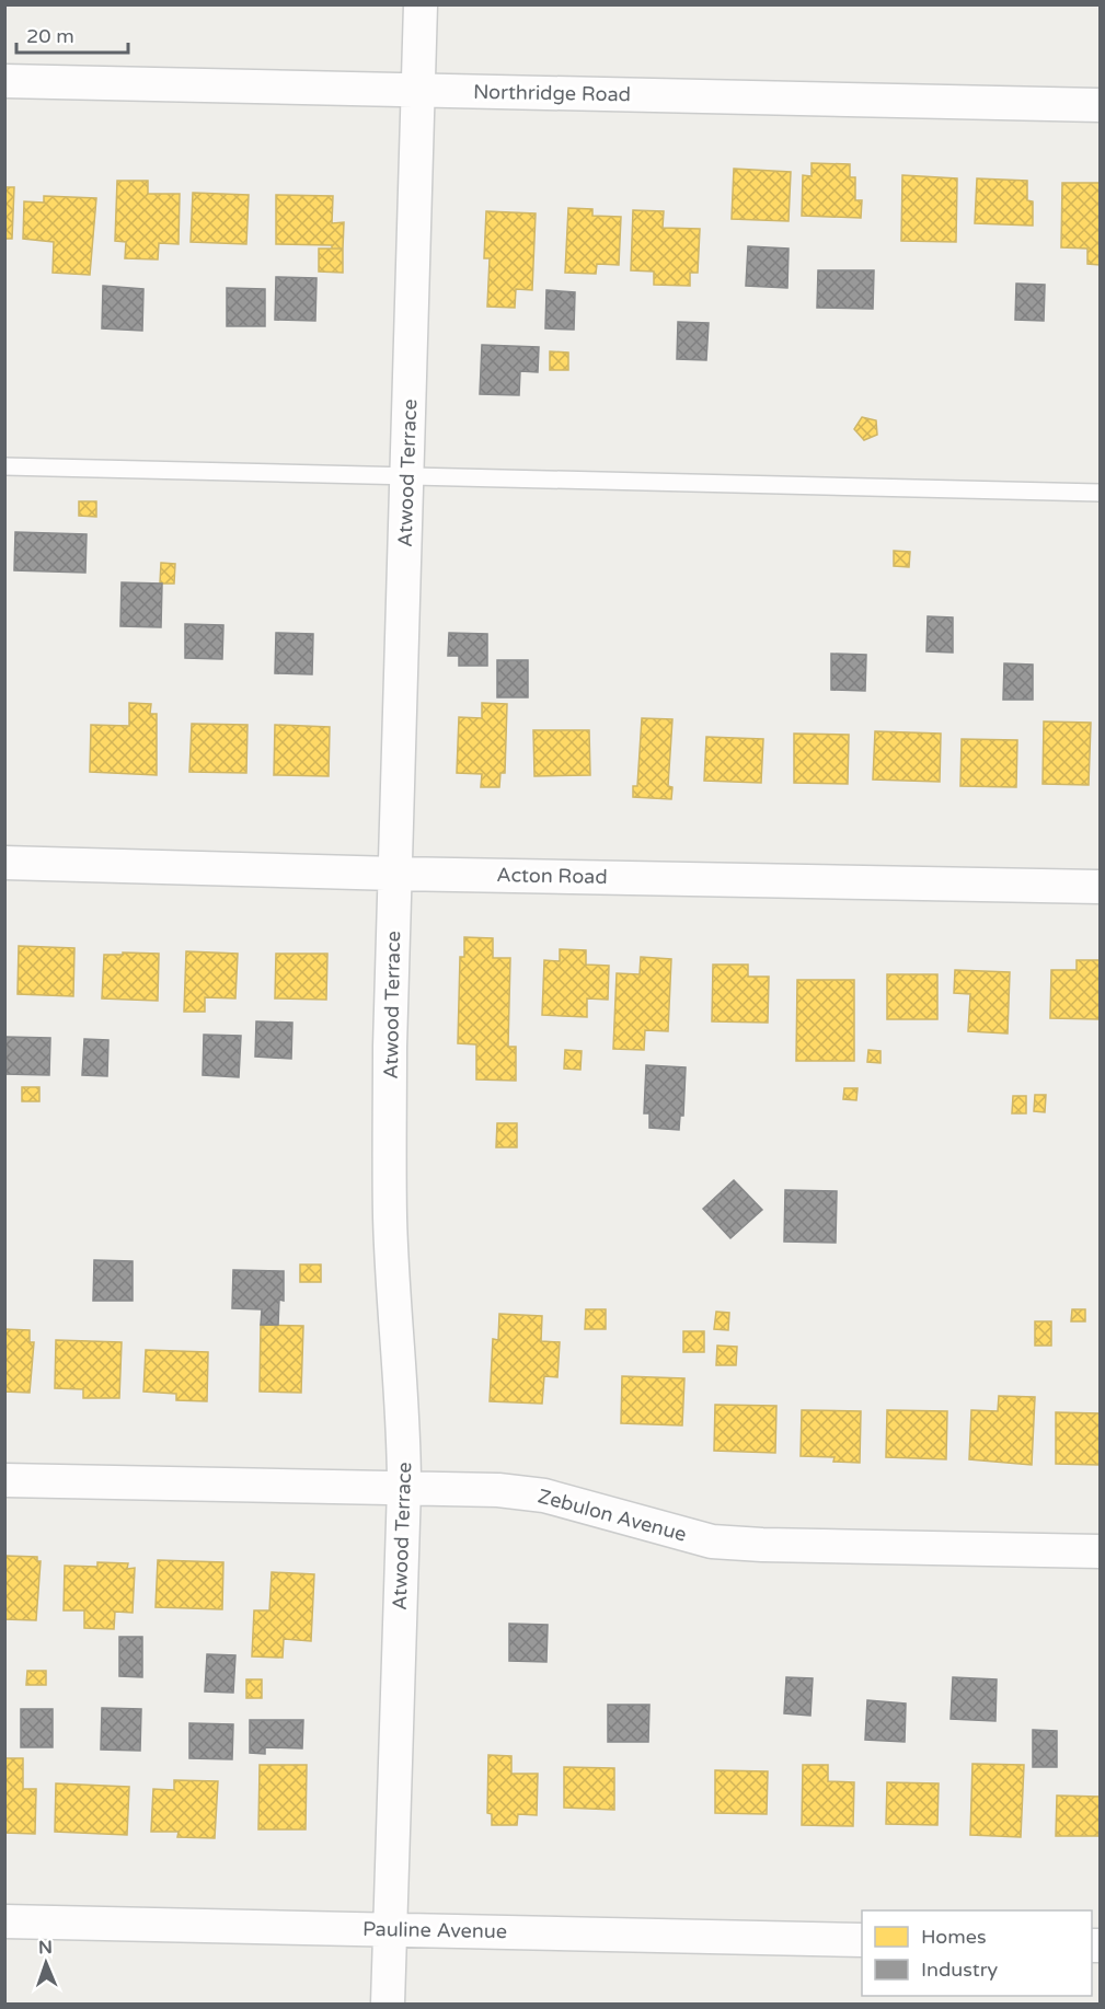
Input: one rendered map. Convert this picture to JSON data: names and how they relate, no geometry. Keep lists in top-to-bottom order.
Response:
{
  "streets": {
    "street": [
      "Northridge Road",
      "Atwood Terrace",
      "Acton Road",
      "Zebulon Avenue",
      "Pauline Avenue"
    ]
  },
  "crossings": [
    ["Northridge Road", "Atwood Terrace"],
    ["Atwood Terrace", "Acton Road"],
    ["Atwood Terrace", "Zebulon Avenue"],
    ["Atwood Terrace", "Pauline Avenue"]
  ],
  "legend": ["Homes", "Industry"],
  "scale_bar": "20 m",
  "north": "top"
}
